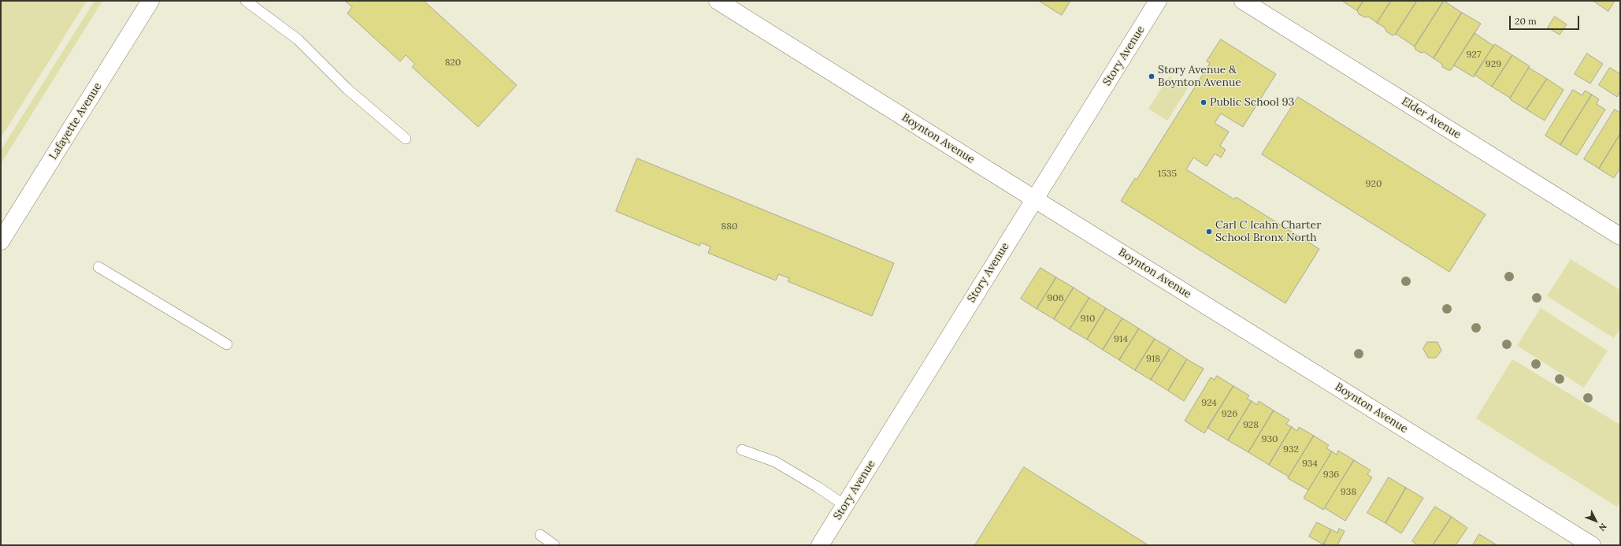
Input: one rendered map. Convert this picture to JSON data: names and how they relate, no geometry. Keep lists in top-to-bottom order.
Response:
{
  "streets": {
    "street": [
      "Story Avenue",
      "Elder Avenue",
      "Lafayette Avenue",
      "Boynton Avenue"
    ]
  },
  "crossings": [
    ["Story Avenue", "Boynton Avenue"]
  ],
  "places": ["Story Avenue & Boynton Avenue", "Public School 93", "Carl C Icahn Charter School Bronx North"],
  "house_numbers": [
    "927",
    "820",
    "929",
    "1535",
    "920",
    "880",
    "906",
    "910",
    "914",
    "918",
    "924",
    "926",
    "928",
    "930",
    "932",
    "934",
    "936",
    "938"
  ],
  "scale_bar": "20 m",
  "north": "bottom right"
}
